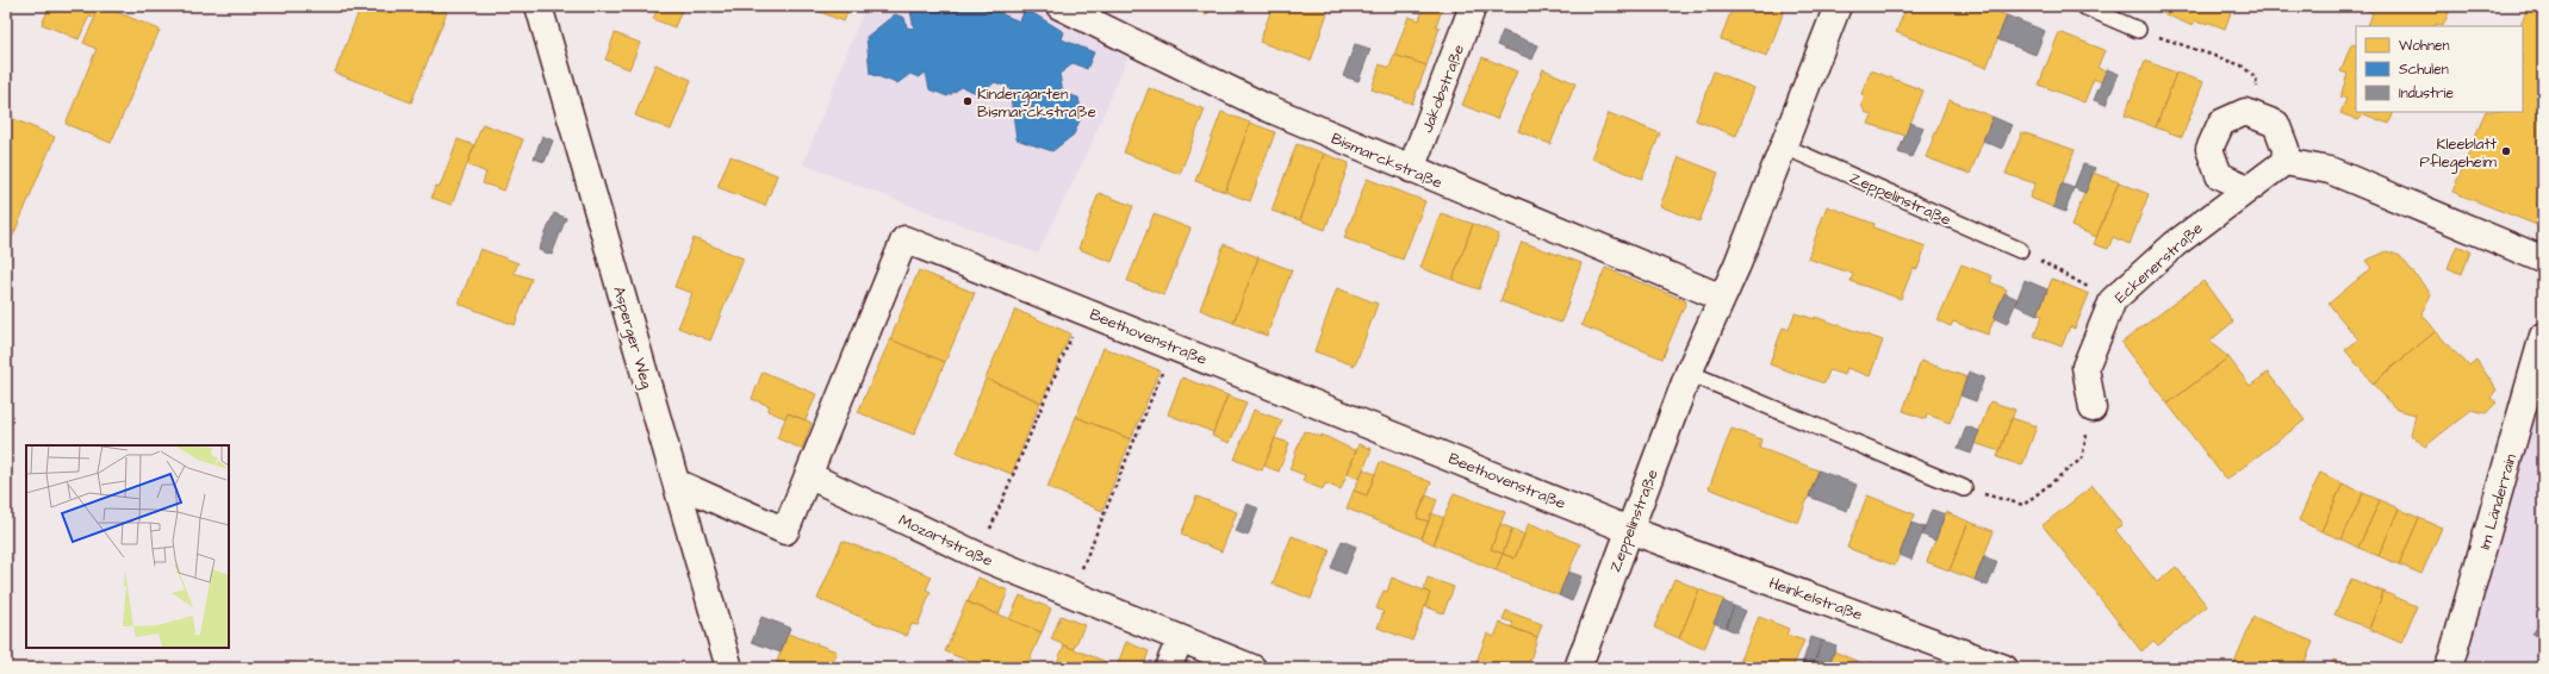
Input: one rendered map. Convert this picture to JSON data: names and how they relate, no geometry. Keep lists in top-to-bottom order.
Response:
{
  "streets": {
    "street": [
      "Jakobstraße",
      "Bismarckstraße",
      "Zeppelinstraße",
      "Eckenerstraße",
      "Beethovenstraße",
      "Asperger Weg",
      "Im Länderrain",
      "Mozartstraße",
      "Heinkelstraße"
    ]
  },
  "crossings": [
    ["Jakobstraße", "Bismarckstraße"],
    ["Bismarckstraße", "Zeppelinstraße"],
    ["Zeppelinstraße", "Beethovenstraße"],
    ["Zeppelinstraße", "Heinkelstraße"],
    ["Beethovenstraße", "Mozartstraße"],
    ["Beethovenstraße", "Heinkelstraße"]
  ],
  "places": ["Kindergarten Bismarckstraße", "Kleeblatt Pflegeheim"],
  "legend": ["Wohnen", "Schulen", "Industrie"]
}
